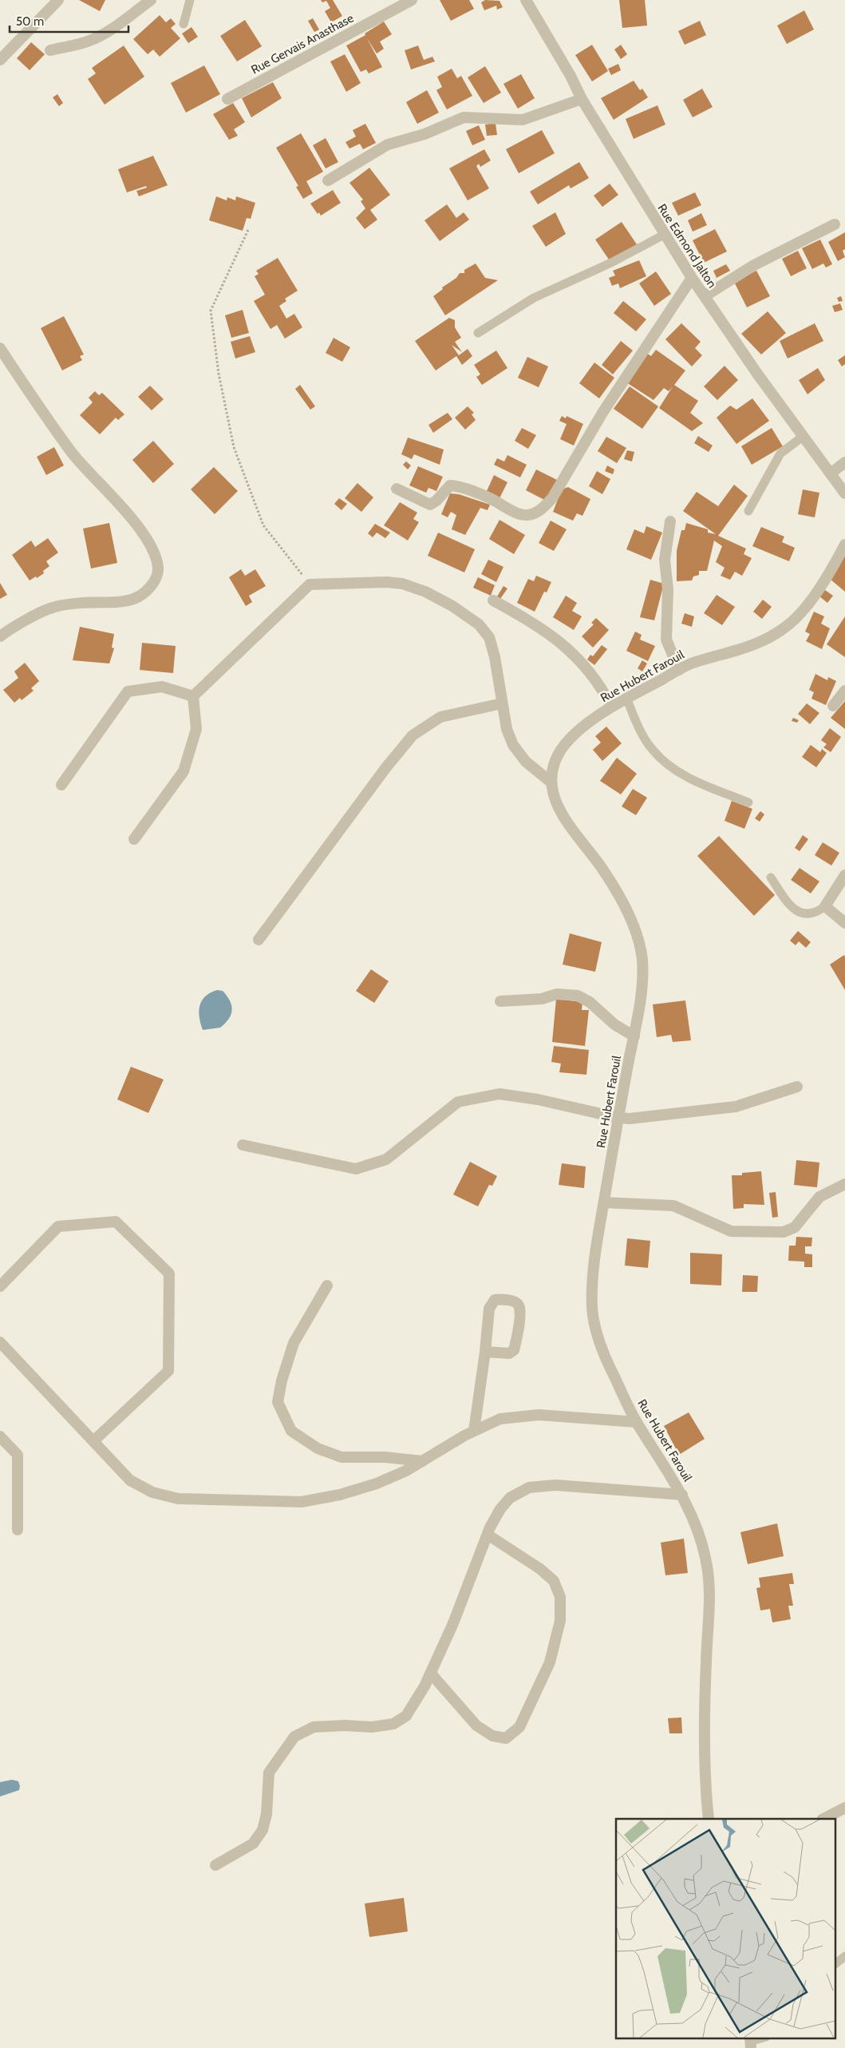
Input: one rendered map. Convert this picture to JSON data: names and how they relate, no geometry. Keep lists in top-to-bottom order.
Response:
{
  "streets": {
    "street": ["Rue Gervais Anasthase", "Rue Edmond Jalton", "Rue Hubert Farouil"]
  },
  "scale_bar": "50 m"
}
